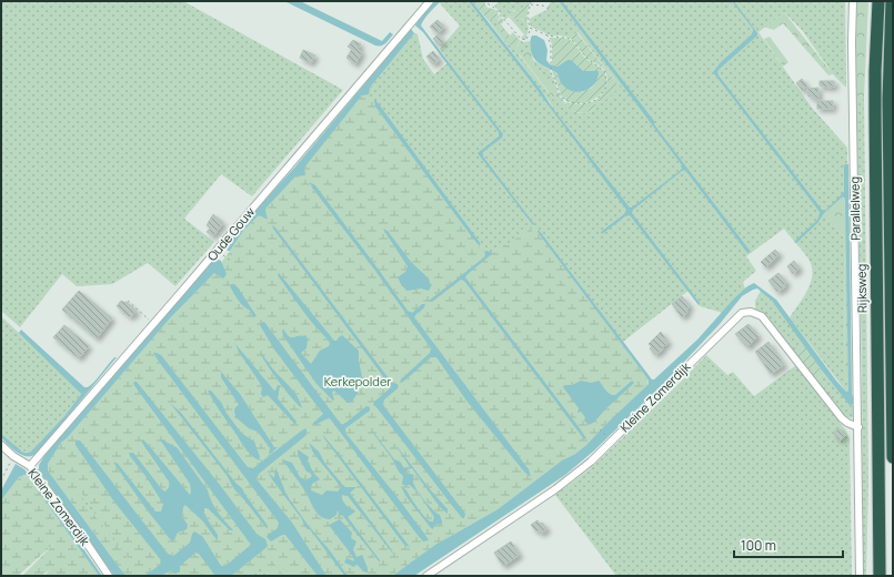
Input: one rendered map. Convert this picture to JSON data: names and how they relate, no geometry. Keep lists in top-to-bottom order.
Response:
{
  "streets": {
    "highway": ["Rijksweg"],
    "street": ["Parallelweg", "Oude Gouw", "Kleine Zomerdijk"]
  },
  "crossings": [
    ["Parallelweg", "Kleine Zomerdijk"],
    ["Oude Gouw", "Kleine Zomerdijk"]
  ],
  "parks": ["Kerkepolder"],
  "scale_bar": "100 m"
}
